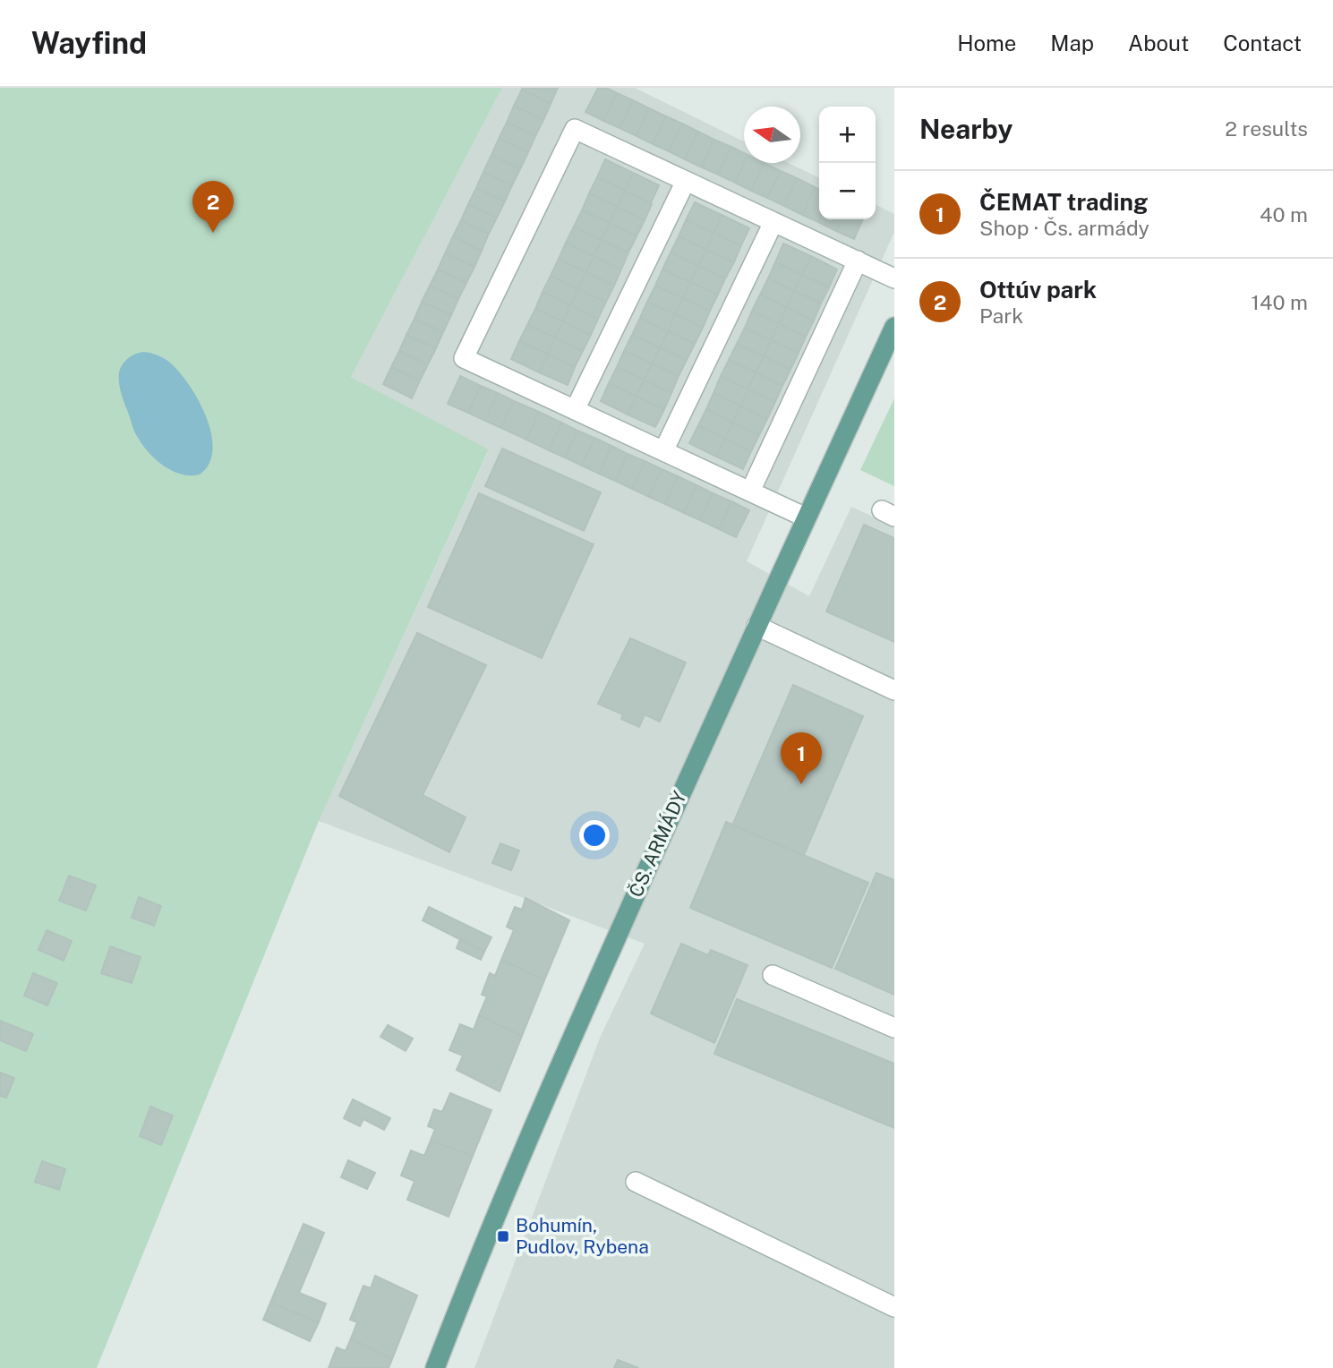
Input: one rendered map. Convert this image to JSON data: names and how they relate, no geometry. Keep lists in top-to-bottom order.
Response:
{
  "streets": {
    "main road": ["ČS. ARMÁDY"]
  },
  "places": {
    "transit": ["Bohumín, Pudlov, Rybena"]
  },
  "north": "left",
  "page": {
    "header": "Wayfind",
    "nav": [
      "Home",
      "Map",
      "About",
      "Contact"
    ],
    "heading": ["Nearby", "2 results"],
    "map_buttons": ["+", "−"],
    "list": [
      {
        "mark": "1",
        "name": "ČEMAT trading",
        "note": "Shop · Čs. armády",
        "value": "40 m"
      },
      {
        "mark": "2",
        "name": "Ottúv park",
        "note": "Park",
        "value": "140 m"
      }
    ],
    "pins": ["2", "1"]
  }
}
